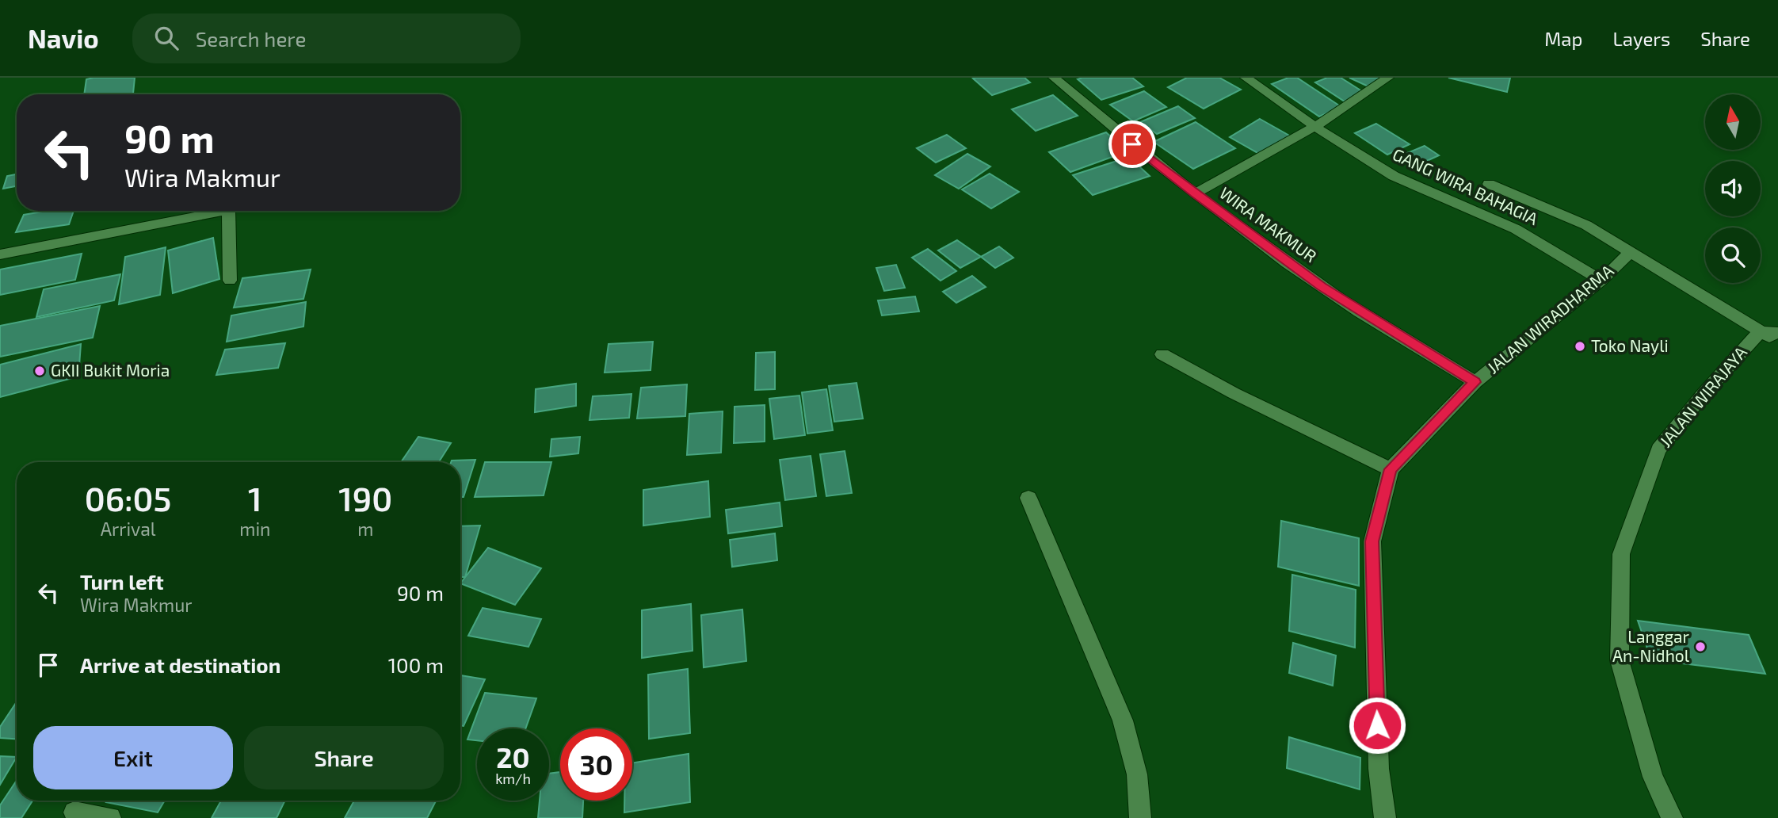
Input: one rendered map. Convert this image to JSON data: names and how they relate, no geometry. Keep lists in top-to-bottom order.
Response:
{
  "streets": {
    "street": [
      "GANG WIRA BAHAGIA",
      "WIRA MAKMUR",
      "JALAN WIRADHARMA",
      "JALAN WIRAJAYA"
    ]
  },
  "crossings": [
    ["GANG WIRA BAHAGIA", "JALAN WIRADHARMA"],
    ["WIRA MAKMUR", "JALAN WIRADHARMA"]
  ],
  "places": ["Toko Nayli", "GKII Bukit Moria", "Langgar An-Nidhol"],
  "north": "top",
  "page": {
    "header": "Navio",
    "search": "Search here",
    "nav": ["Map", "Layers", "Share"],
    "turn": ["90 m", "Wira Makmur"],
    "eta": [
      "06:05",
      "Arrival",
      "1",
      "min",
      "190",
      "m"
    ],
    "list": [
      {
        "name": "Turn left",
        "note": "Wira Makmur",
        "value": "90 m"
      },
      {
        "name": "Arrive at destination",
        "value": "100 m"
      }
    ],
    "buttons": ["Exit", "Share"],
    "speed": "20 km/h",
    "limit": "30"
  }
}
